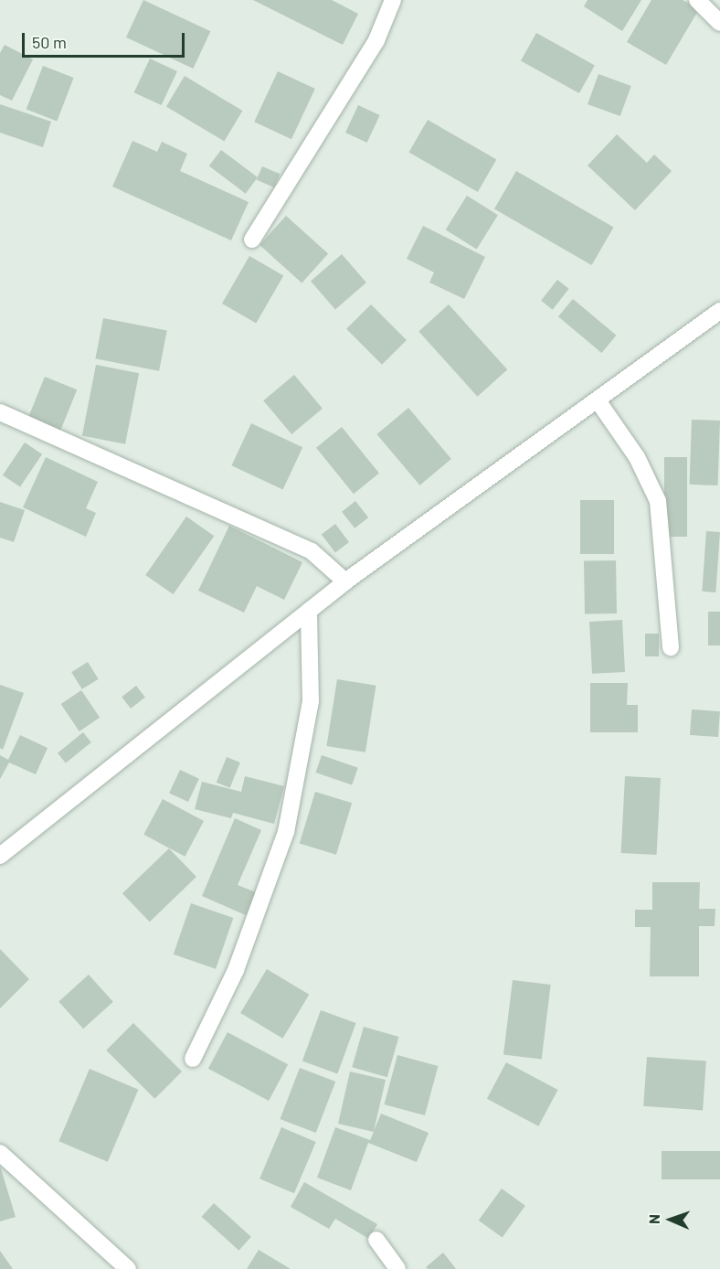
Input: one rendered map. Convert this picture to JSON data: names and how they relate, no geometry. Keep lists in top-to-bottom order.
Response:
{
  "scale_bar": "50 m",
  "north": "left"
}
